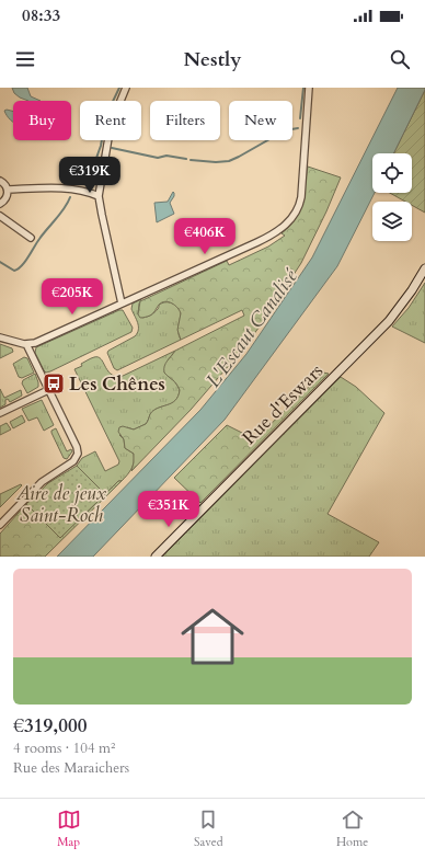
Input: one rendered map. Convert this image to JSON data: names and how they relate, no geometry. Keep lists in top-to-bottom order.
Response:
{
  "streets": {
    "street": ["Rue d'Eswars"]
  },
  "water": ["L'Escaut Canalisé"],
  "parks": ["Aire de jeux Saint-Roch"],
  "places": {
    "bus stop": ["Les Chênes"]
  },
  "page": {
    "status": "08:33",
    "header": "Nestly",
    "chip": [
      "Buy",
      "Rent",
      "Filters",
      "New"
    ],
    "price": [
      "€319K",
      "€406K",
      "€205K",
      "€351K"
    ],
    "list": [
      {
        "name": "€319,000",
        "note": "4 rooms · 104 m² · Rue des Maraichers"
      }
    ],
    "tabs": ["Map", "Saved", "Home"]
  }
}
